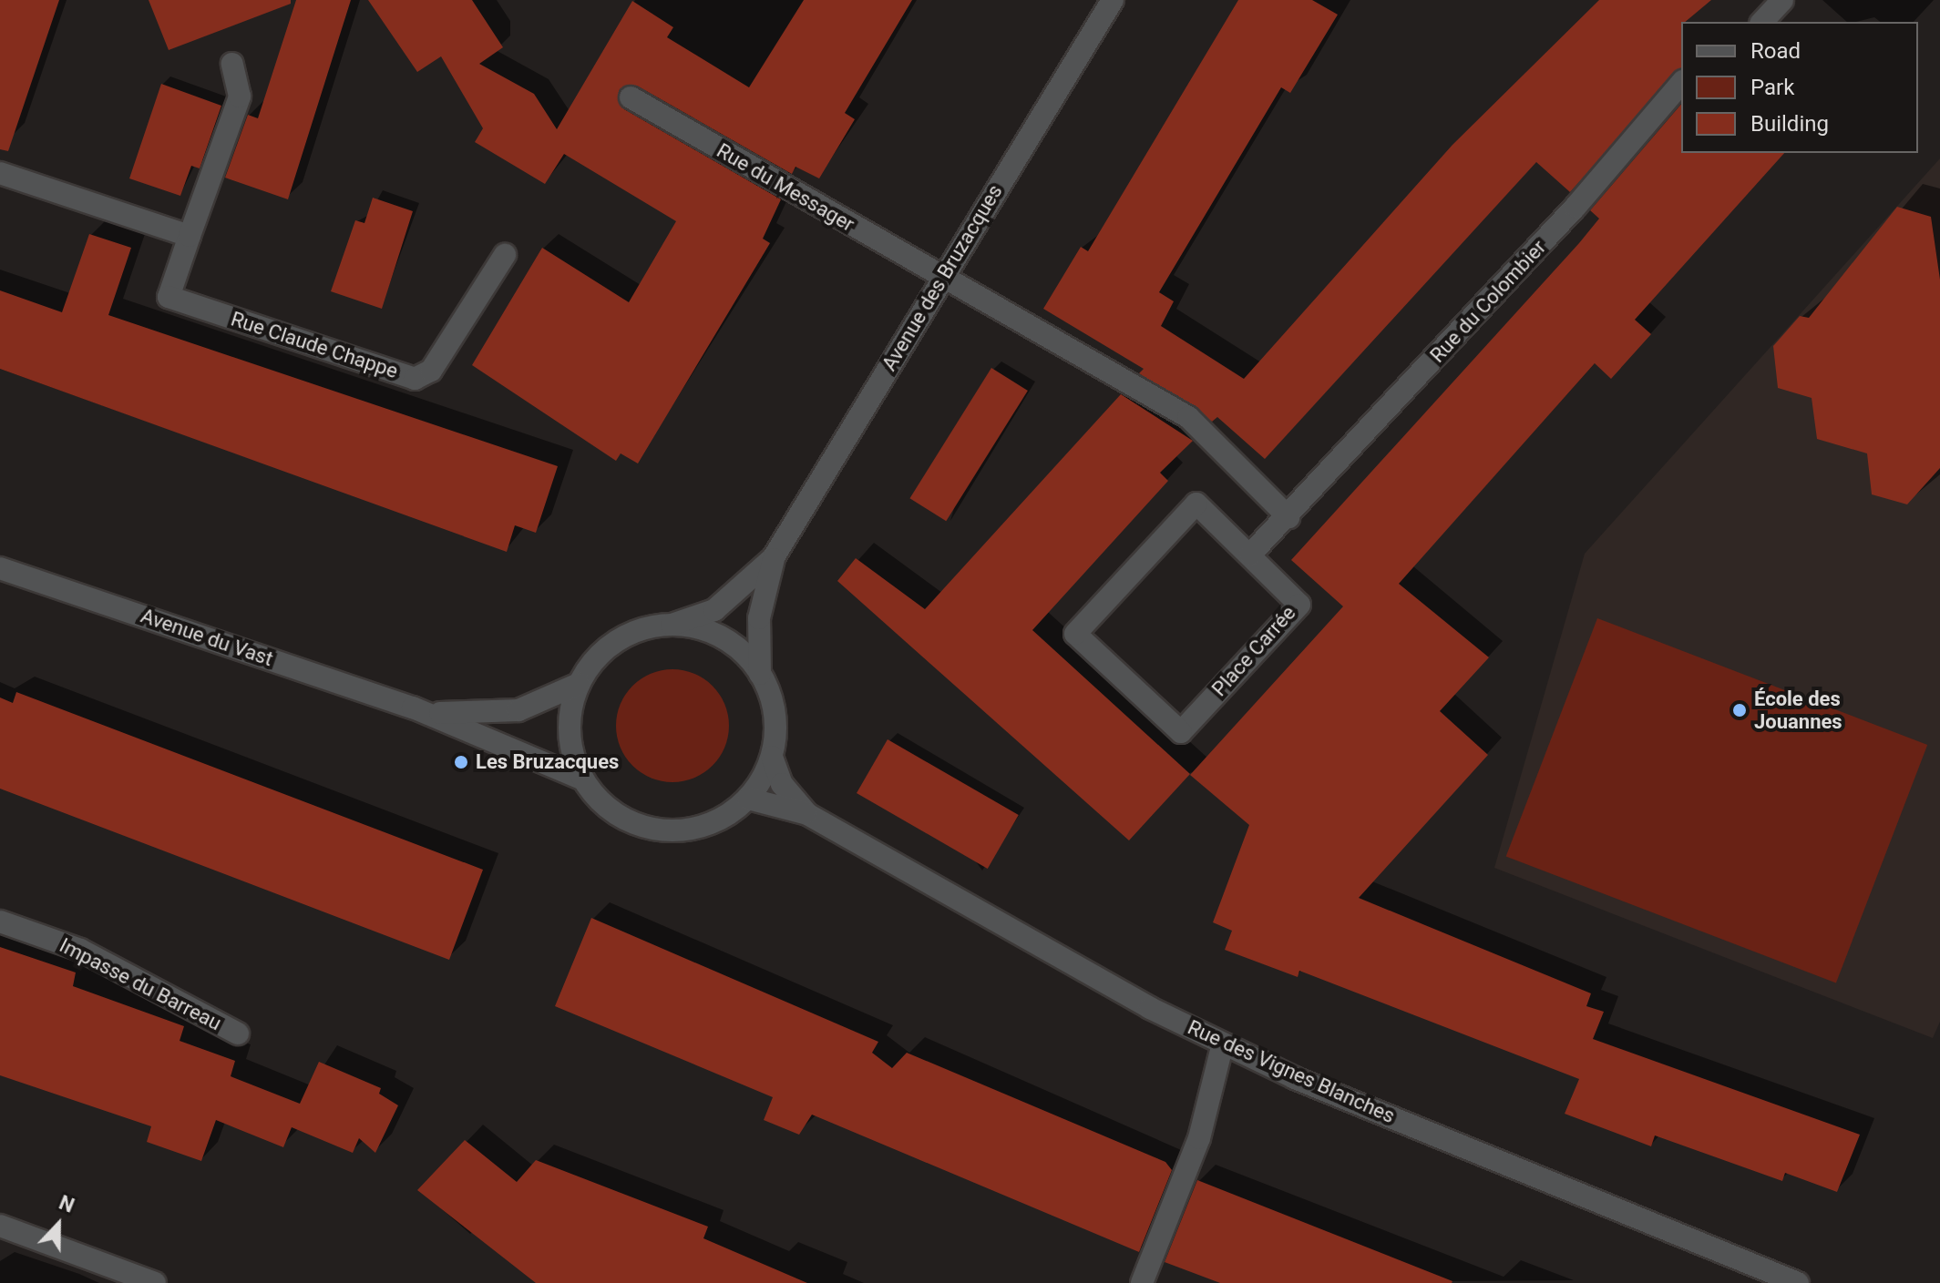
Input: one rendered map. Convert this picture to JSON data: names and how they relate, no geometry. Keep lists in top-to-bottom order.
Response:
{
  "streets": {
    "street": [
      "Rue du Messager",
      "Avenue des Bruzacques",
      "Rue du Colombier",
      "Rue Claude Chappe",
      "Avenue du Vast",
      "Place Carrée",
      "Impasse du Barreau",
      "Rue des Vignes Blanches"
    ]
  },
  "crossings": [
    ["Rue du Messager", "Avenue des Bruzacques"],
    ["Avenue des Bruzacques", "Avenue du Vast"],
    ["Avenue des Bruzacques", "Rue des Vignes Blanches"],
    ["Rue du Colombier", "Place Carrée"],
    ["Avenue du Vast", "Rue des Vignes Blanches"]
  ],
  "places": ["École des Jouannes", "Les Bruzacques"],
  "legend": ["Road", "Park", "Building"],
  "north": "top"
}
